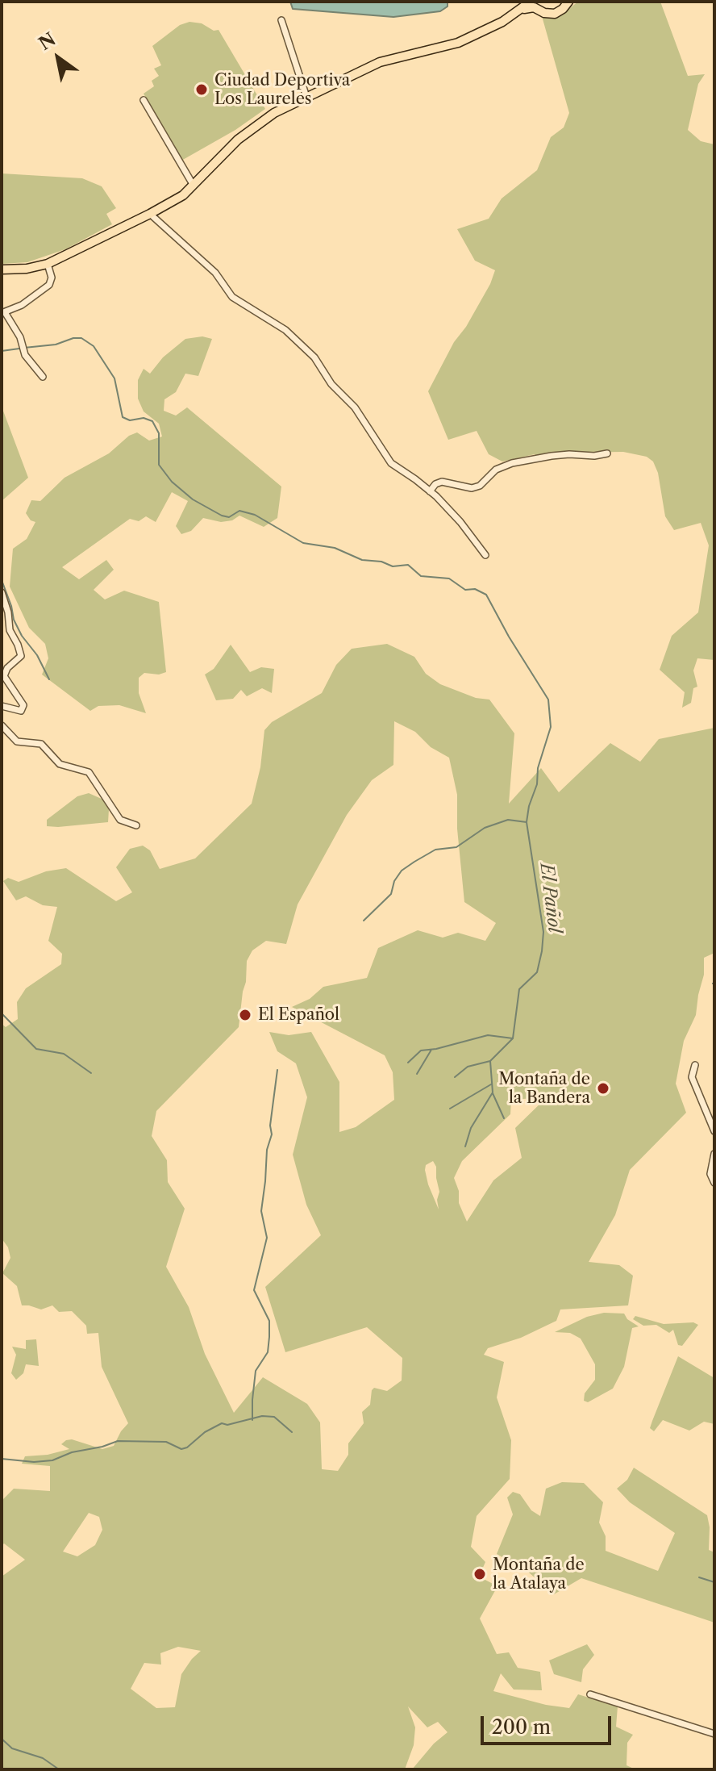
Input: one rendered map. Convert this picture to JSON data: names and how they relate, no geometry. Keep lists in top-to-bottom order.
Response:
{
  "water": ["El Pañol"],
  "places": [
    "Ciudad Deportiva Los Laureles",
    "El Español",
    "Montaña de la Bandera",
    "Montaña de la Atalaya"
  ],
  "scale_bar": "200 m",
  "north": "top left"
}
